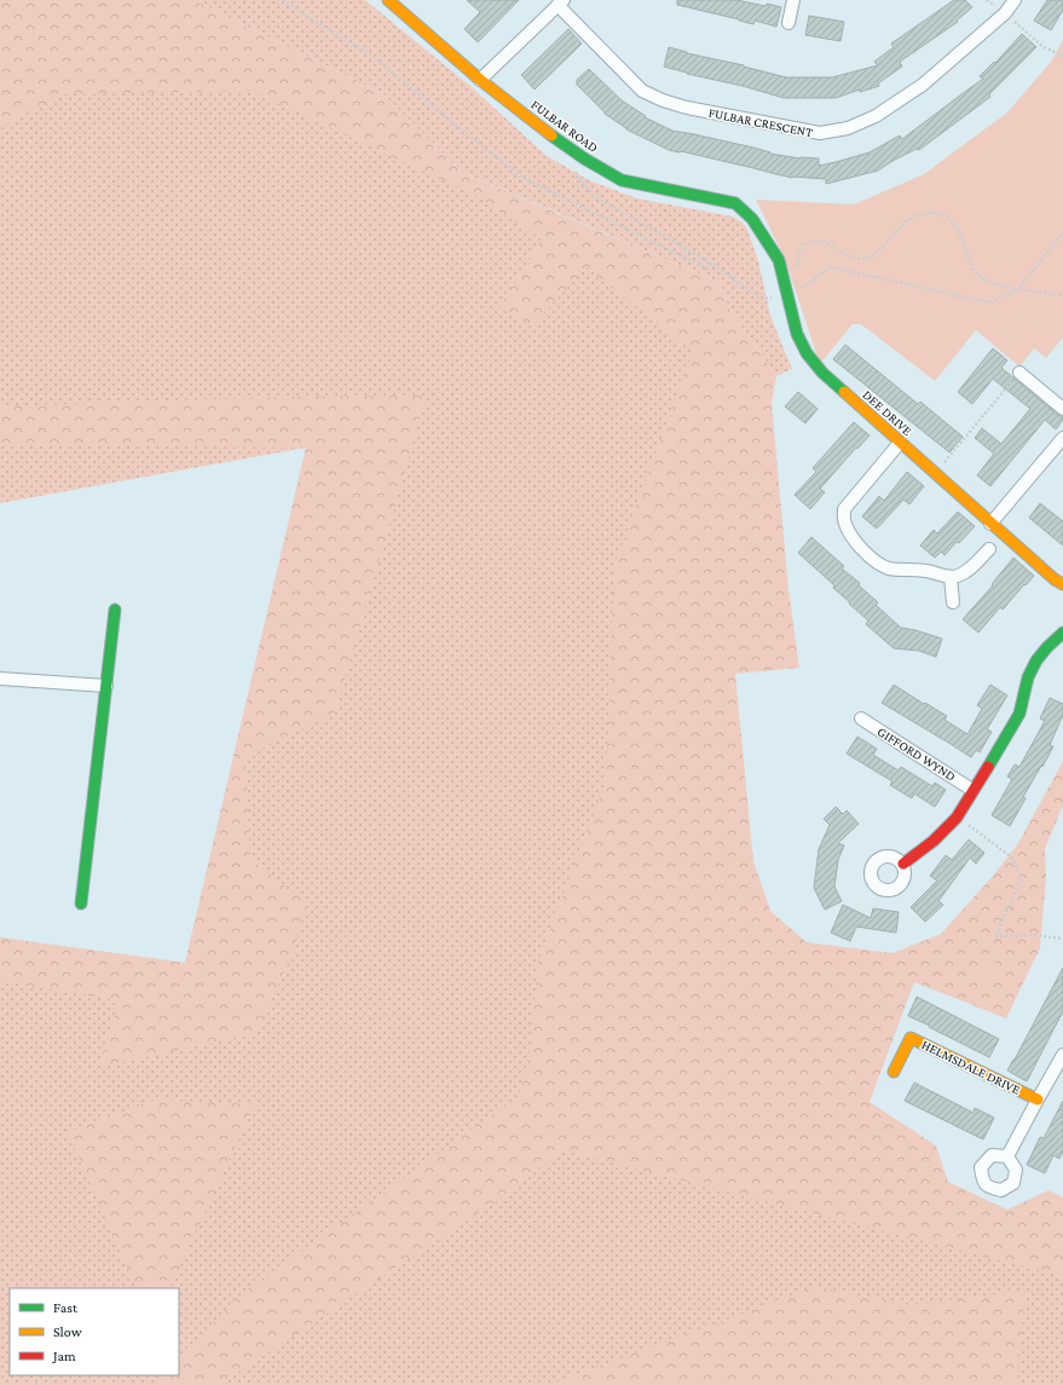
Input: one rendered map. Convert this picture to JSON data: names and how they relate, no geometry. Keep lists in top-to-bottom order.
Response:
{
  "streets": {
    "street": [
      "FULBAR CRESCENT",
      "FULBAR ROAD",
      "DEE DRIVE",
      "GIFFORD WYND",
      "HELMSDALE DRIVE"
    ]
  },
  "crossings": [
    ["FULBAR ROAD", "DEE DRIVE"]
  ],
  "legend": ["Fast", "Slow", "Jam"]
}
